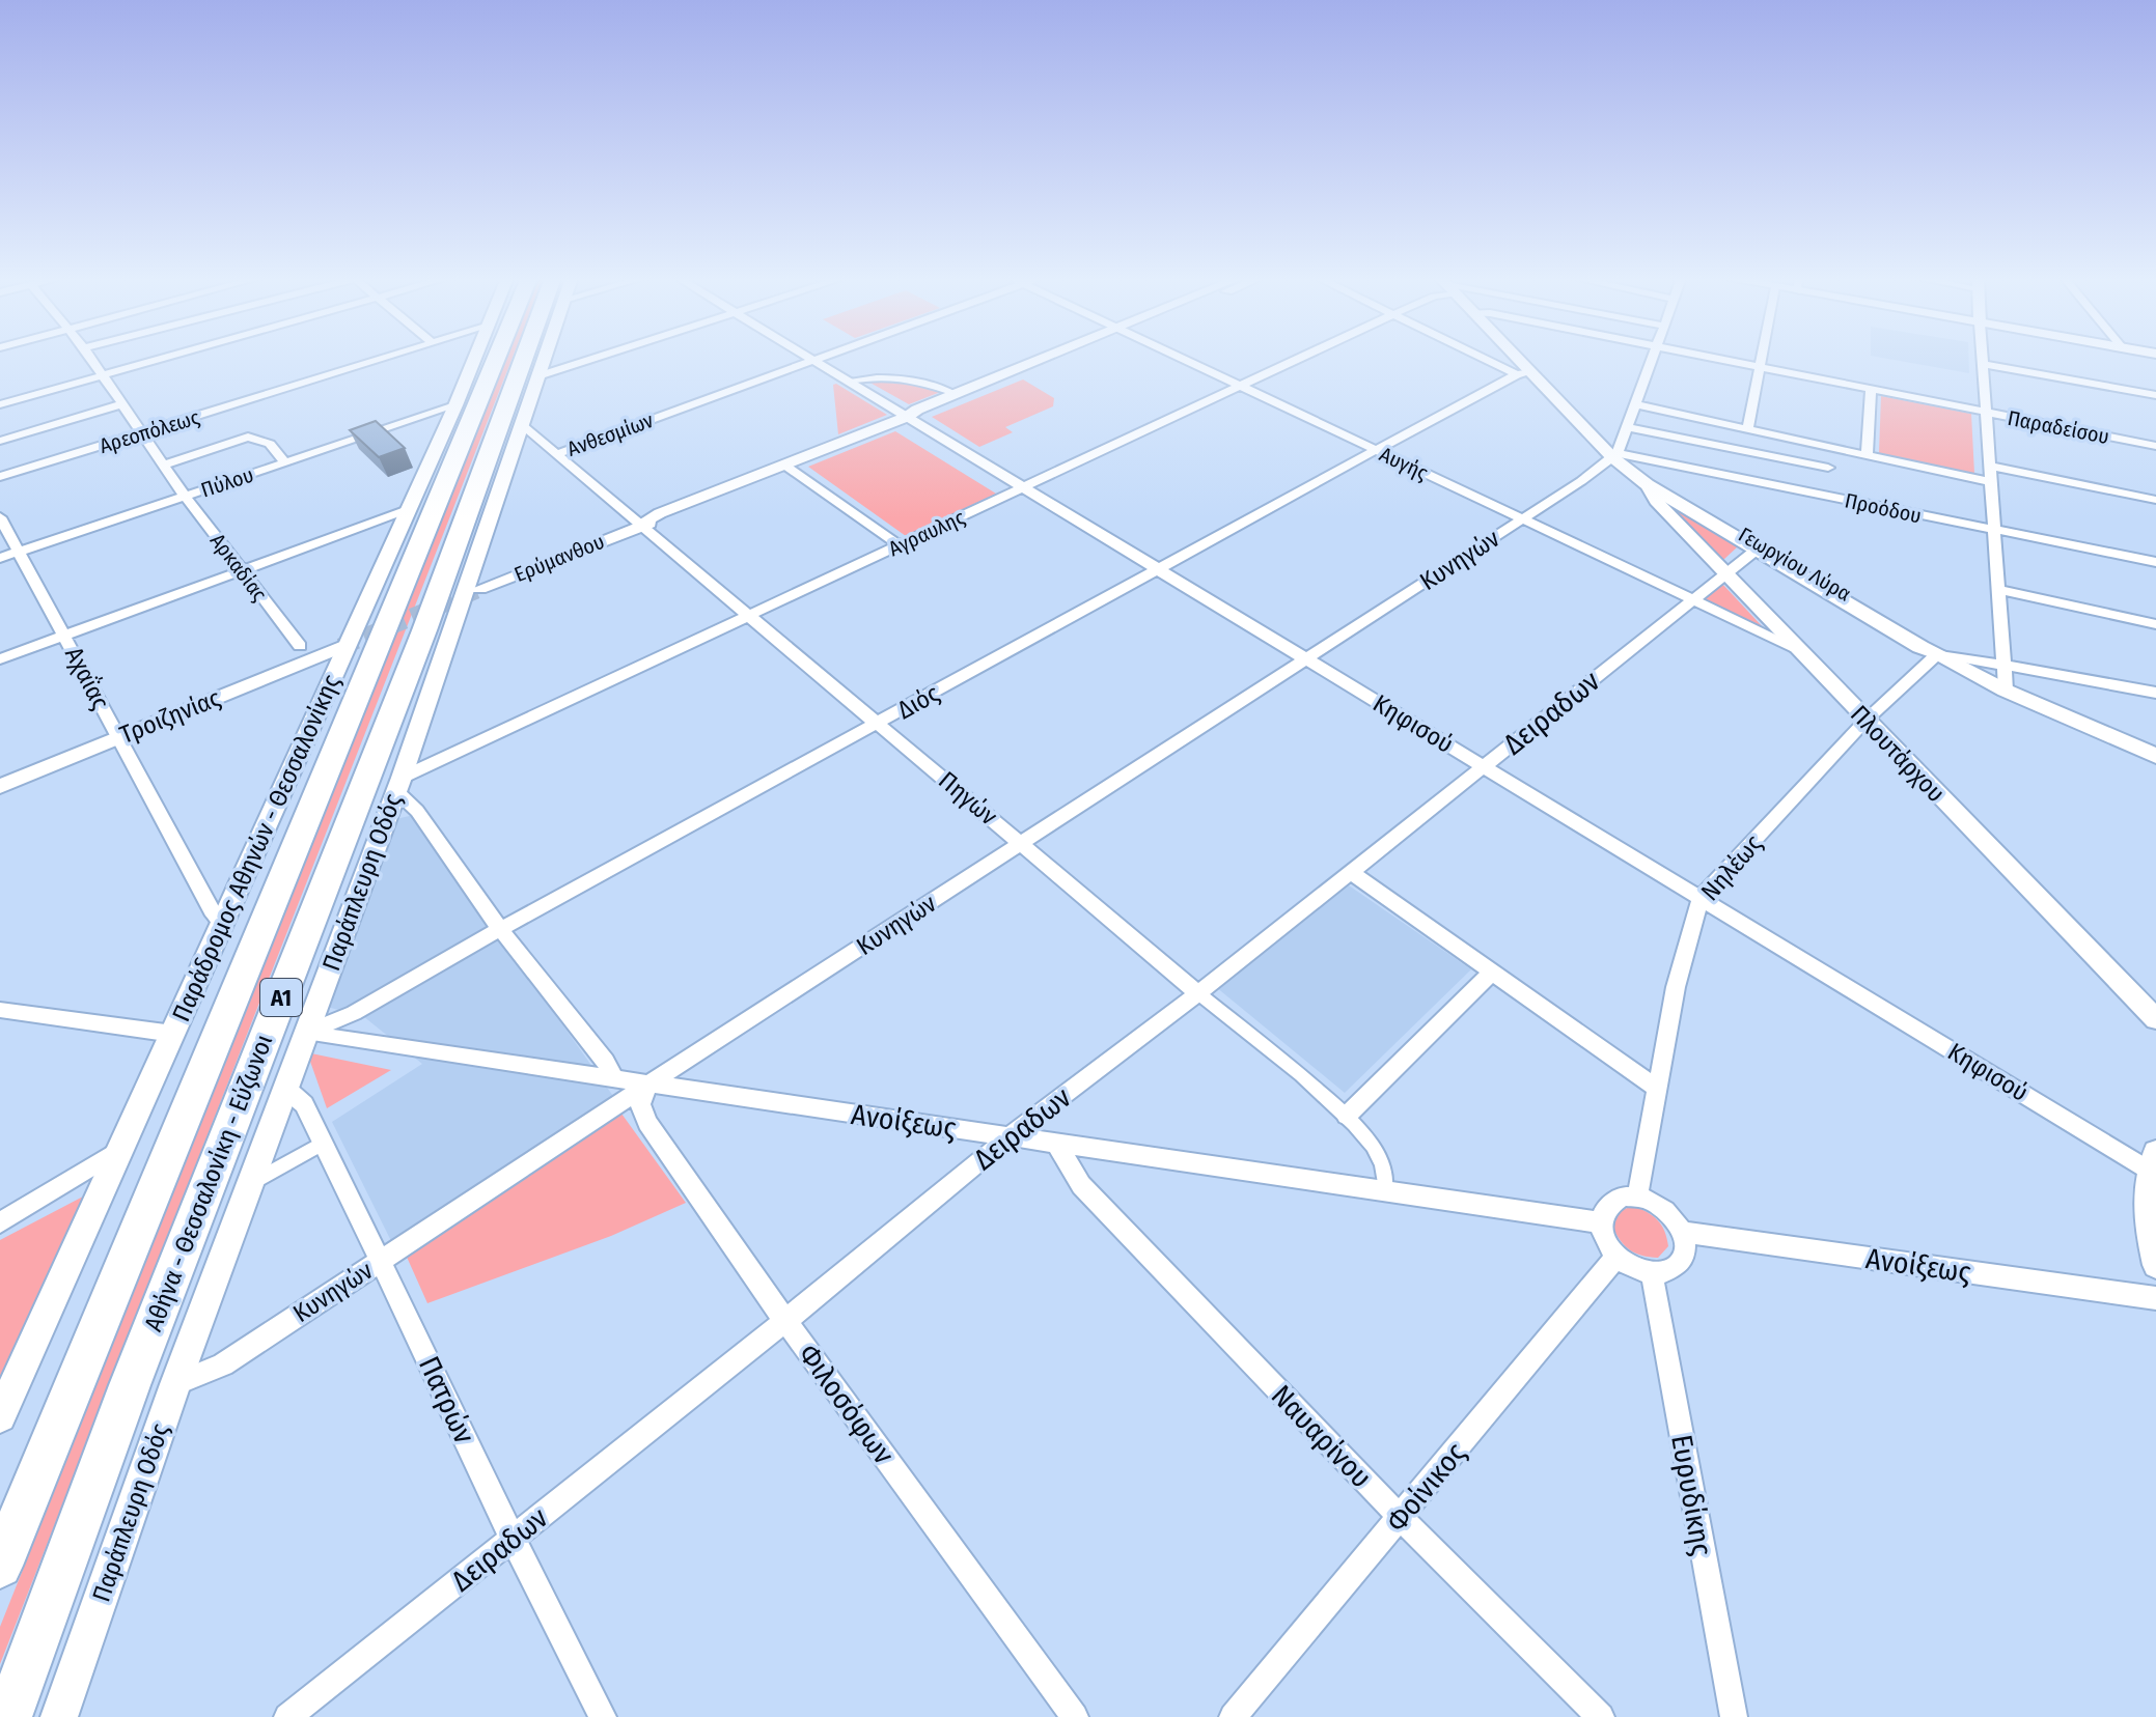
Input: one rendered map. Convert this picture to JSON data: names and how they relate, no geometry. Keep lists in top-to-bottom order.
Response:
{
  "streets": {
    "highway": ["Α1", "Αθήνα - Θεσσαλονίκη - Εύζωνοι"],
    "main road": ["Γεωργίου Λύρα", "Παράδρομος Αθηνών - Θεσσαλονίκης", "Παράπλευρη Οδός"],
    "street": [
      "Παραδείσου",
      "Αρεοπόλεως",
      "Ανθεσμίων",
      "Αυγής",
      "Πύλου",
      "Προόδου",
      "Αγραυλης",
      "Ερύμανθου",
      "Κυνηγών",
      "Αρκαδίας",
      "Αχαΐας",
      "Διός",
      "Δειραδων",
      "Τροιζηνίας",
      "Κηφισού",
      "Πλουτάρχου",
      "Πηγών",
      "Νηλέως",
      "Ανοίξεως",
      "Πατρών",
      "Φιλοσόφων",
      "Ναυαρίνου",
      "Φοίνικος",
      "Ευρυδίκης"
    ]
  },
  "crossings": [
    ["Αρεοπόλεως", "Αρκαδίας"],
    ["Ανθεσμίων", "Κηφισού"],
    ["Ανθεσμίων", "Πηγών"],
    ["Αυγής", "Αγραυλης"],
    ["Αυγής", "Κυνηγών"],
    ["Αυγής", "Διός"],
    ["Αυγής", "Δειραδων"],
    ["Αυγής", "Πλουτάρχου"],
    ["Πύλου", "Αρκαδίας"],
    ["Πύλου", "Αχαΐας"],
    ["Πύλου", "Παράδρομος Αθηνών - Θεσσαλονίκης"],
    ["Προόδου", "Κυνηγών"],
    ["Προόδου", "Γεωργίου Λύρα"],
    ["Αγραυλης", "Κηφισού"],
    ["Αγραυλης", "Πηγών"],
    ["Αγραυλης", "Παράπλευρη Οδός"],
    ["Ερύμανθου", "Κηφισού"],
    ["Ερύμανθου", "Πηγών"],
    ["Κυνηγών", "Γεωργίου Λύρα"],
    ["Κυνηγών", "Κηφισού"],
    ["Κυνηγών", "Πηγών"],
    ["Κυνηγών", "Παράπλευρη Οδός"],
    ["Κυνηγών", "Ανοίξεως"],
    ["Κυνηγών", "Πατρών"],
    ["Κυνηγών", "Φιλοσόφων"],
    ["Γεωργίου Λύρα", "Διός"],
    ["Γεωργίου Λύρα", "Δειραδων"],
    ["Γεωργίου Λύρα", "Πλουτάρχου"],
    ["Γεωργίου Λύρα", "Νηλέως"],
    ["Αχαΐας", "Τροιζηνίας"],
    ["Αχαΐας", "Παράδρομος Αθηνών - Θεσσαλονίκης"],
    ["Διός", "Κηφισού"],
    ["Διός", "Πηγών"],
    ["Διός", "Παράπλευρη Οδός"],
    ["Διός", "Ανοίξεως"],
    ["Δειραδων", "Κηφισού"],
    ["Δειραδων", "Πλουτάρχου"],
    ["Δειραδων", "Πηγών"],
    ["Δειραδων", "Ανοίξεως"],
    ["Δειραδων", "Πατρών"],
    ["Δειραδων", "Φιλοσόφων"],
    ["Κηφισού", "Νηλέως"],
    ["Πλουτάρχου", "Νηλέως"],
    ["Πηγών", "Παράπλευρη Οδός"],
    ["Πηγών", "Ανοίξεως"],
    ["Νηλέως", "Ανοίξεως"],
    ["Νηλέως", "Φοίνικος"],
    ["Νηλέως", "Ευρυδίκης"],
    ["Παράπλευρη Οδός", "Ανοίξεως"],
    ["Παράπλευρη Οδός", "Πατρών"],
    ["Ανοίξεως", "Φιλοσόφων"],
    ["Ανοίξεως", "Ναυαρίνου"],
    ["Ανοίξεως", "Φοίνικος"],
    ["Ανοίξεως", "Ευρυδίκης"],
    ["Ναυαρίνου", "Φοίνικος"],
    ["Φοίνικος", "Ευρυδίκης"]
  ]
}
